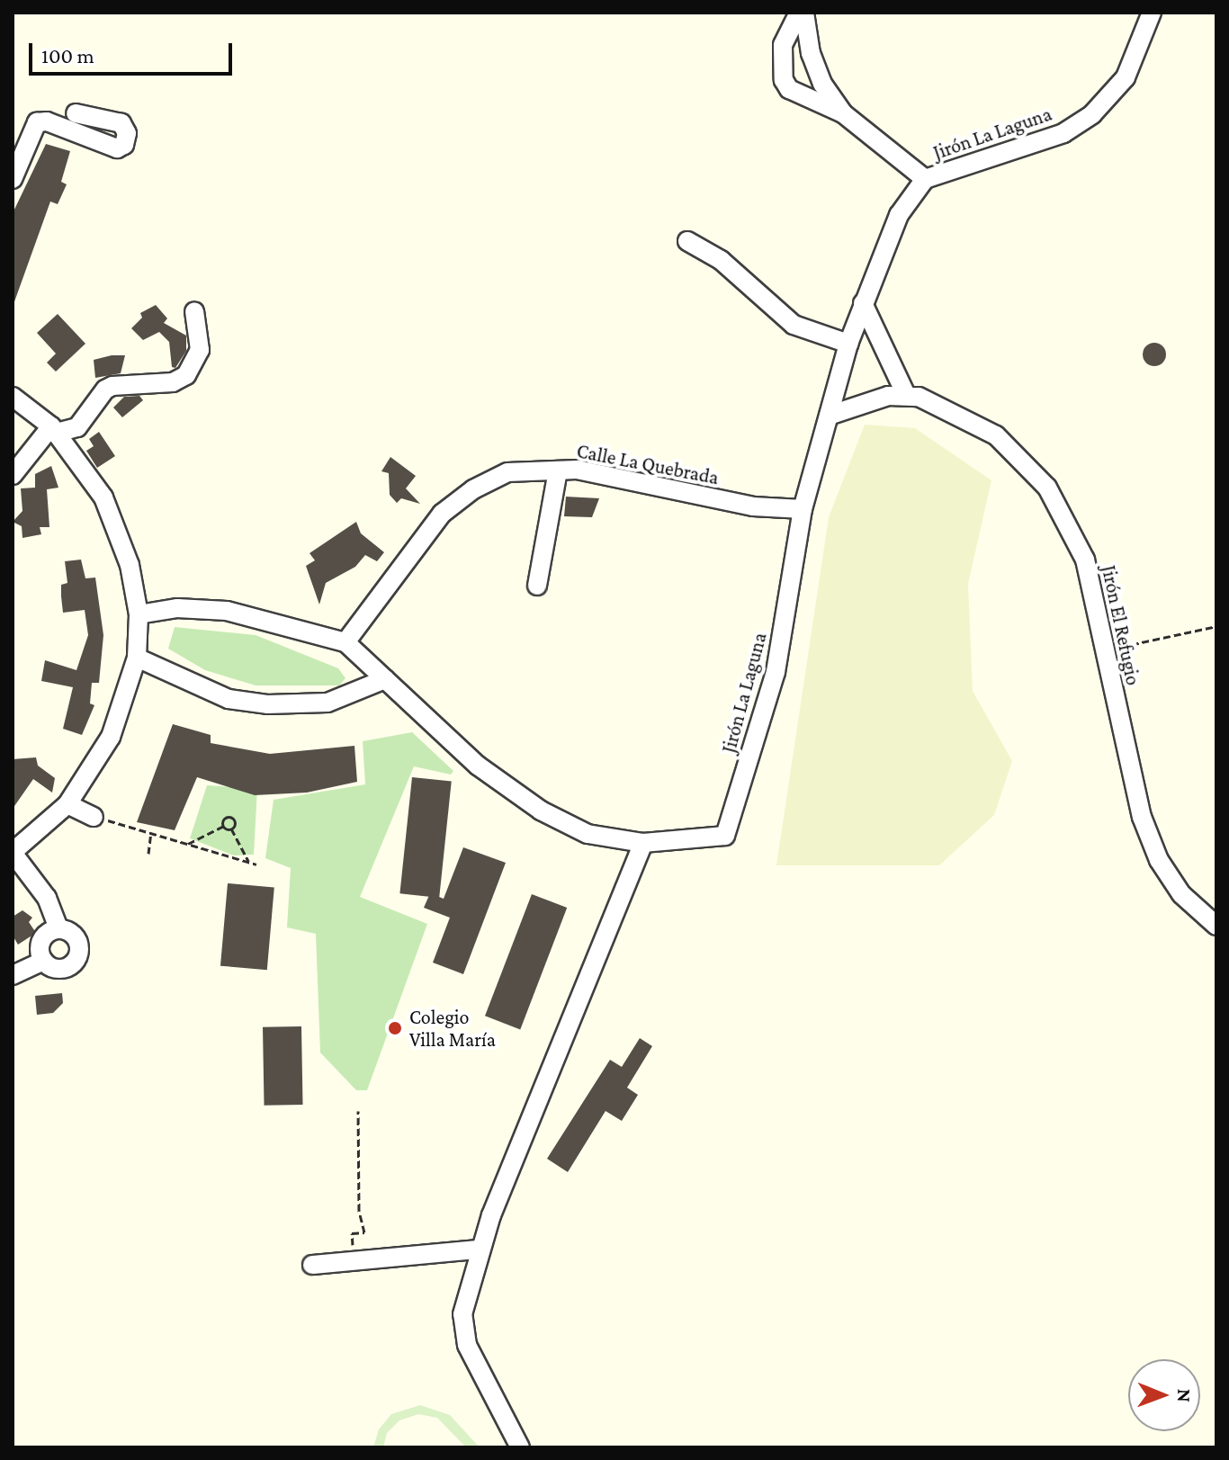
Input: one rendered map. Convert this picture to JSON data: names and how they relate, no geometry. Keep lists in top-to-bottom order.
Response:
{
  "streets": {
    "street": ["Jirón La Laguna", "Calle La Quebrada", "Jirón El Refugio"]
  },
  "crossings": [
    ["Jirón La Laguna", "Calle La Quebrada"]
  ],
  "places": ["Colegio Villa María"],
  "scale_bar": "100 m",
  "north": "right"
}
